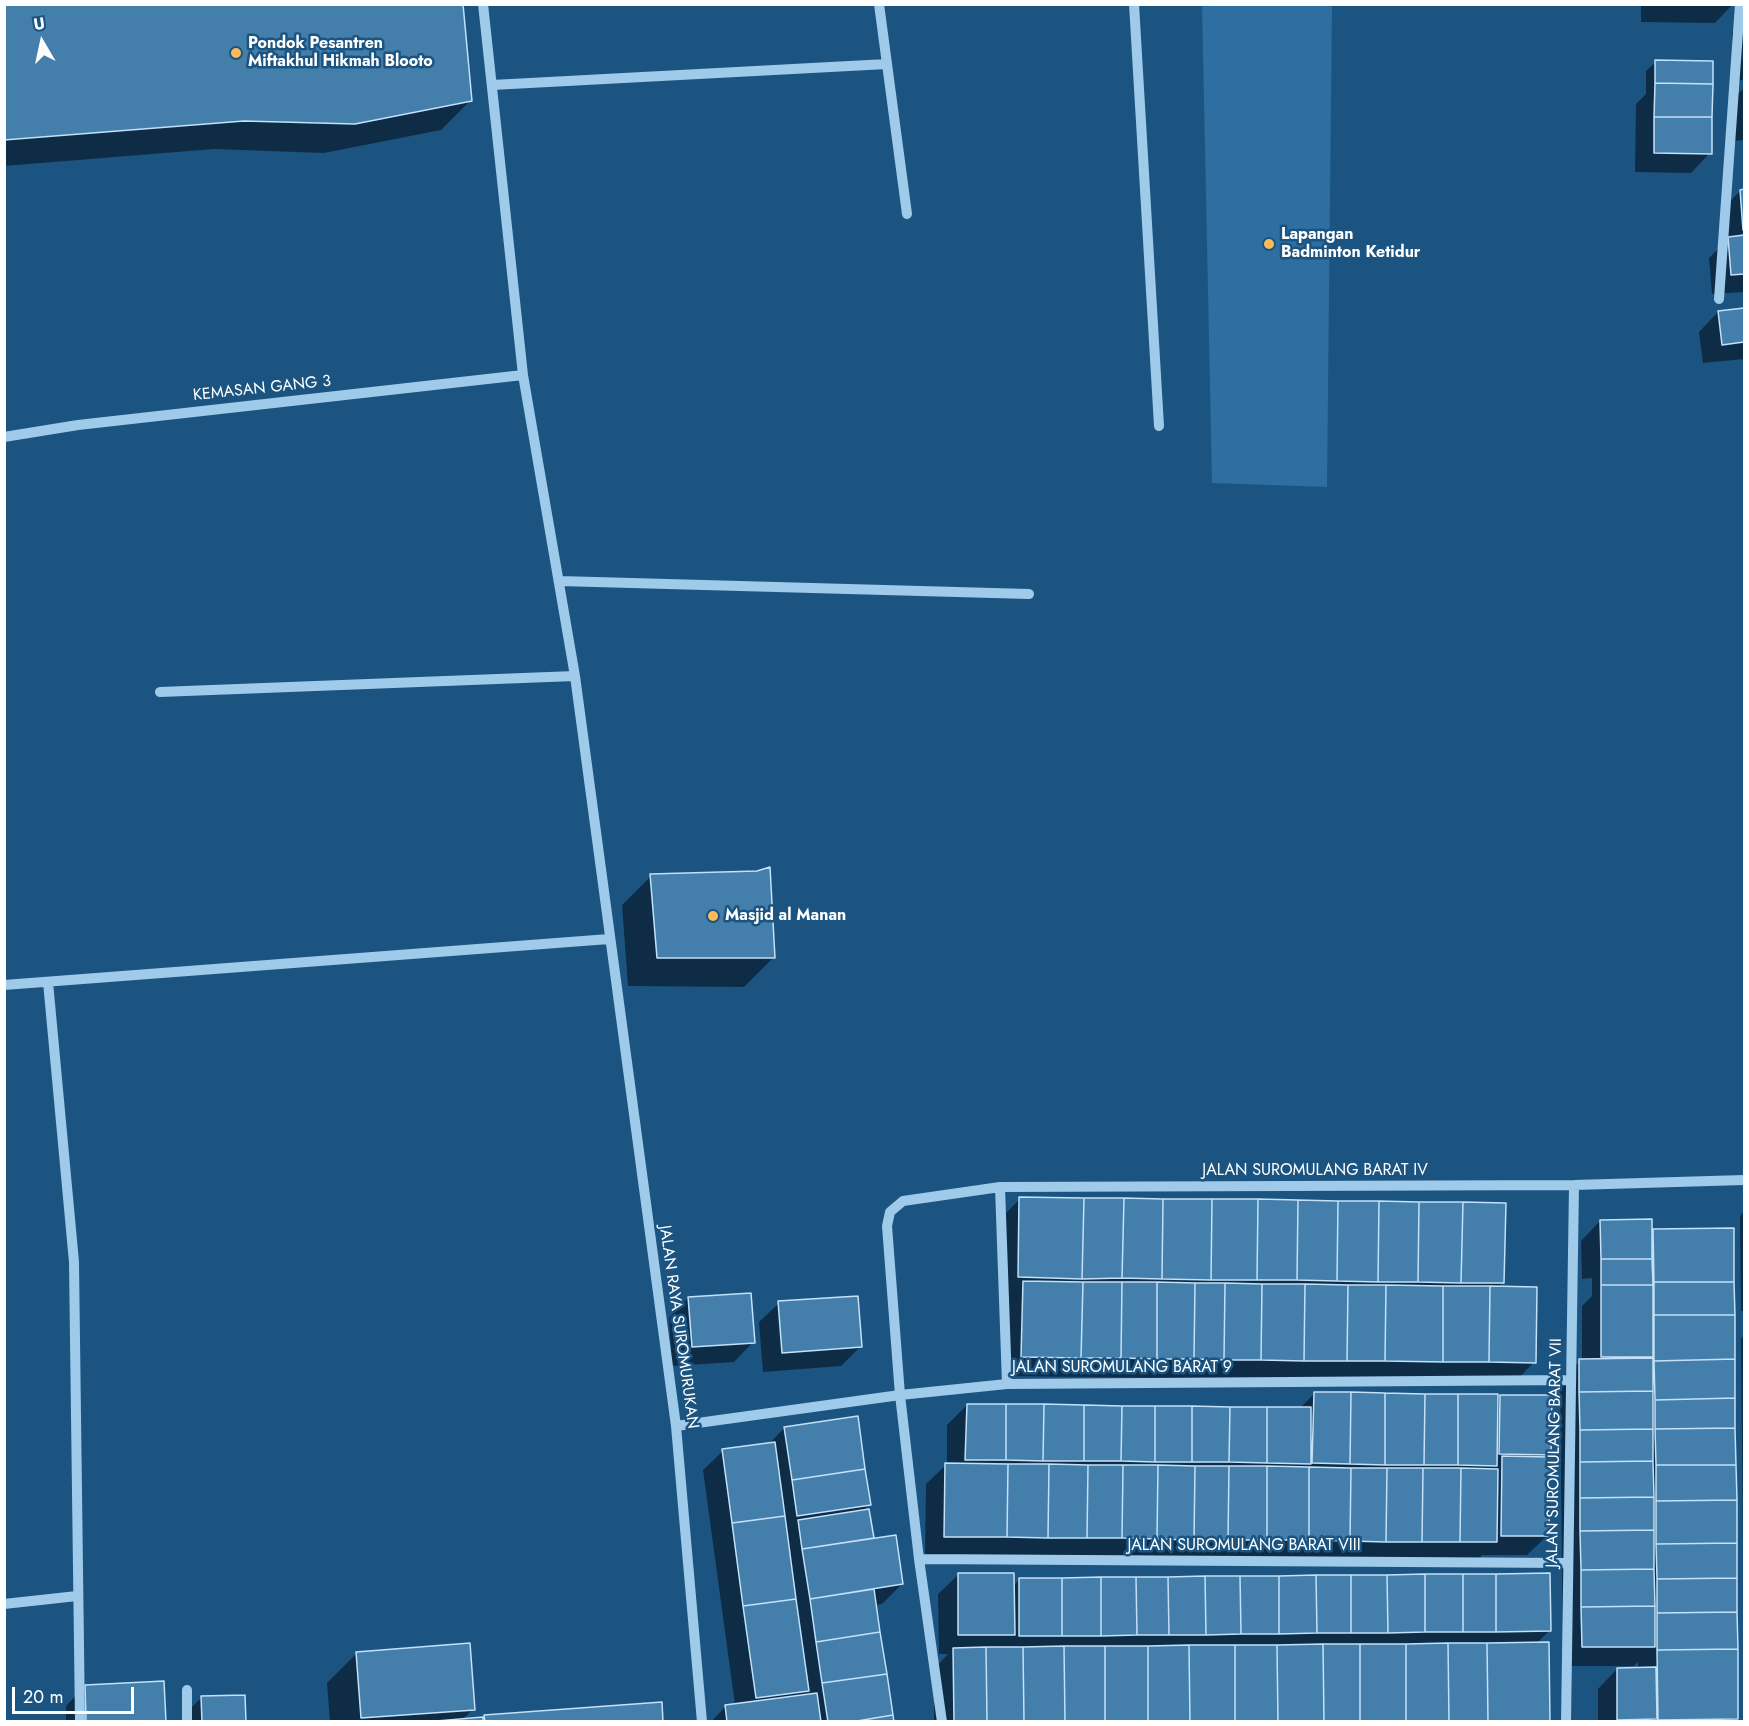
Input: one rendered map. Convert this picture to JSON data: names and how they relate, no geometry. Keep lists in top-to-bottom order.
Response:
{
  "streets": {
    "street": [
      "KEMASAN GANG 3",
      "JALAN SUROMULANG BARAT IV",
      "JALAN RAYA SUROMURUKAN",
      "JALAN SUROMULANG BARAT 9",
      "JALAN SUROMULANG BARAT VII",
      "JALAN SUROMULANG BARAT VIII"
    ]
  },
  "crossings": [
    ["KEMASAN GANG 3", "JALAN RAYA SUROMURUKAN"],
    ["JALAN SUROMULANG BARAT IV", "JALAN SUROMULANG BARAT 9"],
    ["JALAN SUROMULANG BARAT IV", "JALAN SUROMULANG BARAT VII"],
    ["JALAN RAYA SUROMURUKAN", "JALAN SUROMULANG BARAT 9"],
    ["JALAN SUROMULANG BARAT 9", "JALAN SUROMULANG BARAT VII"],
    ["JALAN SUROMULANG BARAT VII", "JALAN SUROMULANG BARAT VIII"]
  ],
  "places": ["Pondok Pesantren Miftakhul Hikmah Blooto", "Lapangan Badminton Ketidur", "Masjid al Manan"],
  "scale_bar": "20 m",
  "north": "top"
}
